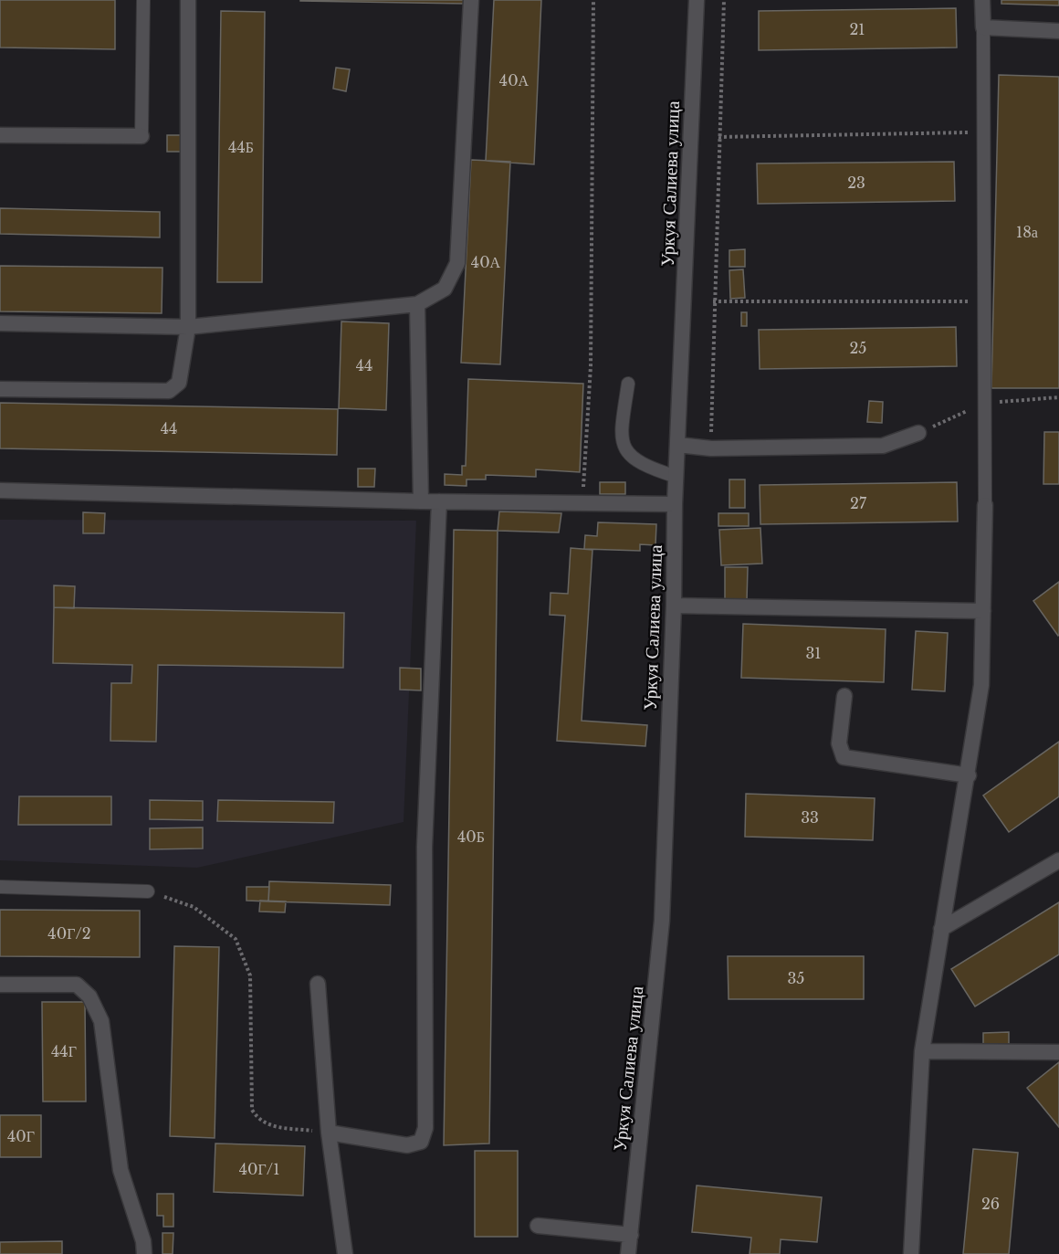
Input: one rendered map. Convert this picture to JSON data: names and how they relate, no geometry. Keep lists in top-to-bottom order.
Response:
{
  "streets": {
    "street": ["Уркуя Салиева улица"]
  },
  "house_numbers": [
    "21",
    "40А",
    "44Б",
    "23",
    "18а",
    "40А",
    "25",
    "44",
    "44",
    "27",
    "31",
    "33",
    "40Б",
    "40Г/2",
    "35",
    "44Г",
    "40Г",
    "40Г/1",
    "26"
  ]
}
